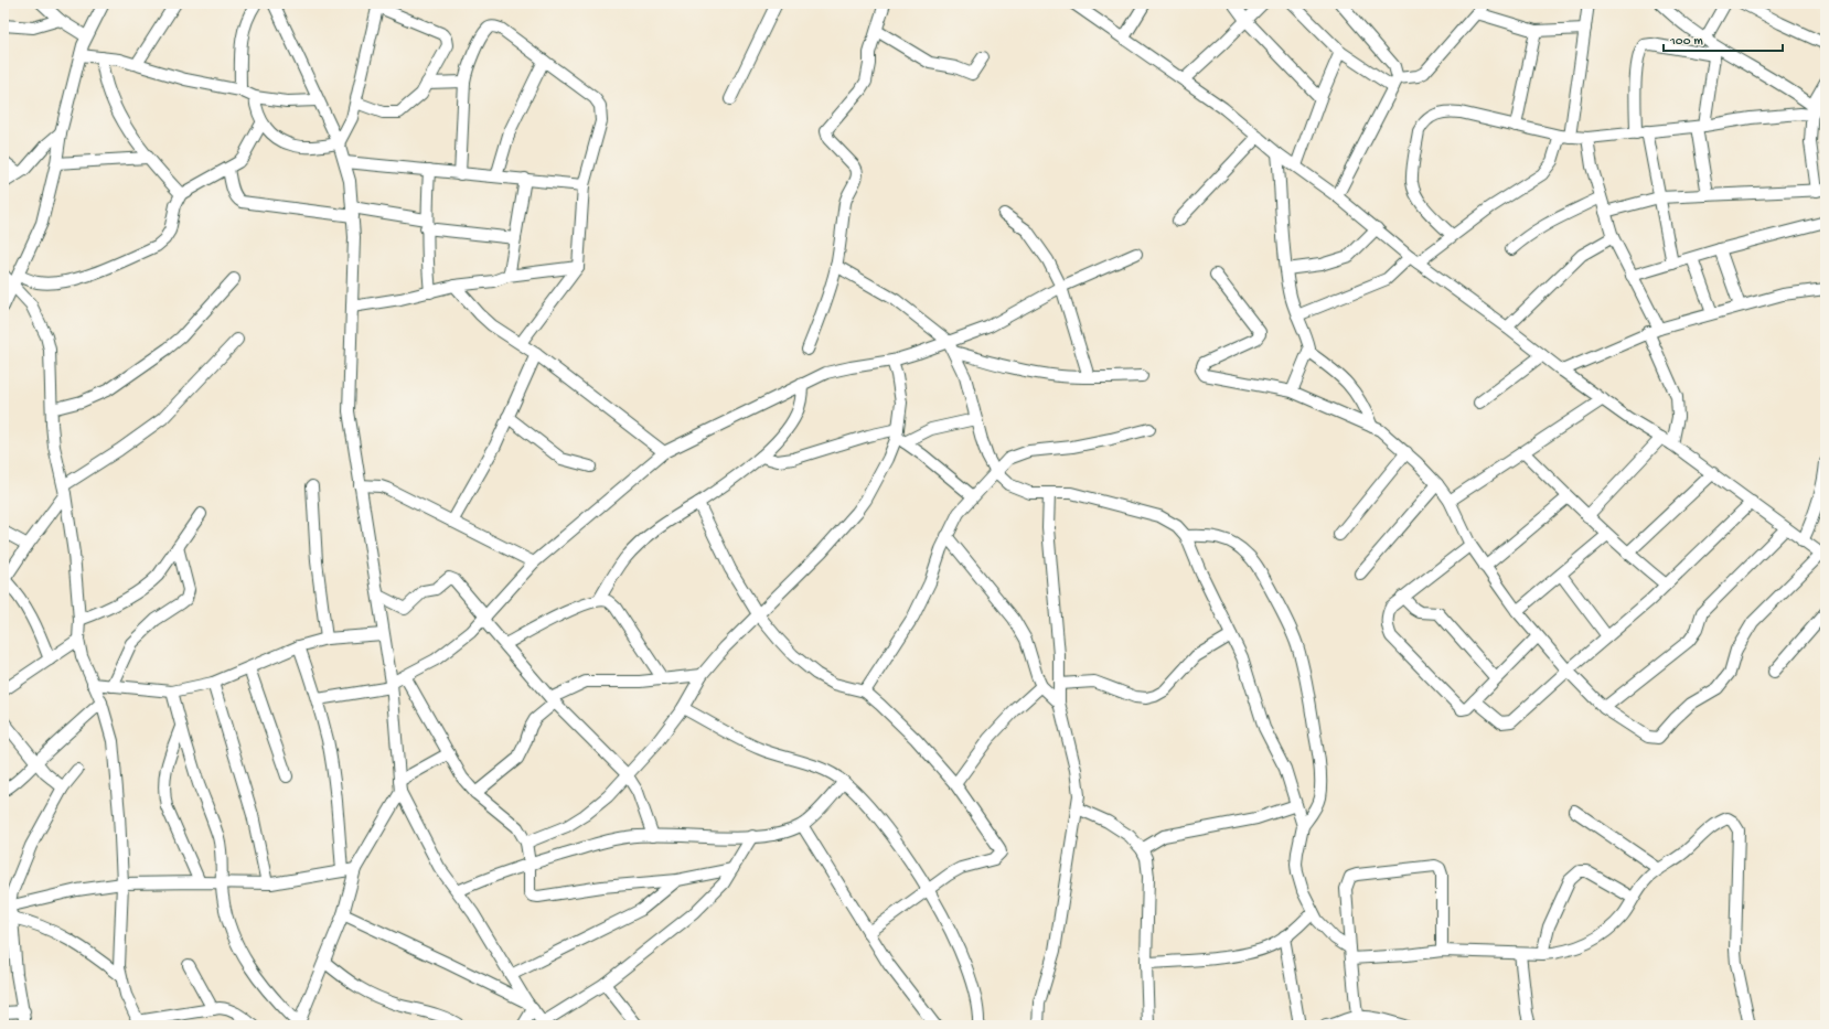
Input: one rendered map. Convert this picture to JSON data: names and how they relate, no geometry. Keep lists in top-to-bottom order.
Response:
{
  "scale_bar": "100 m"
}
